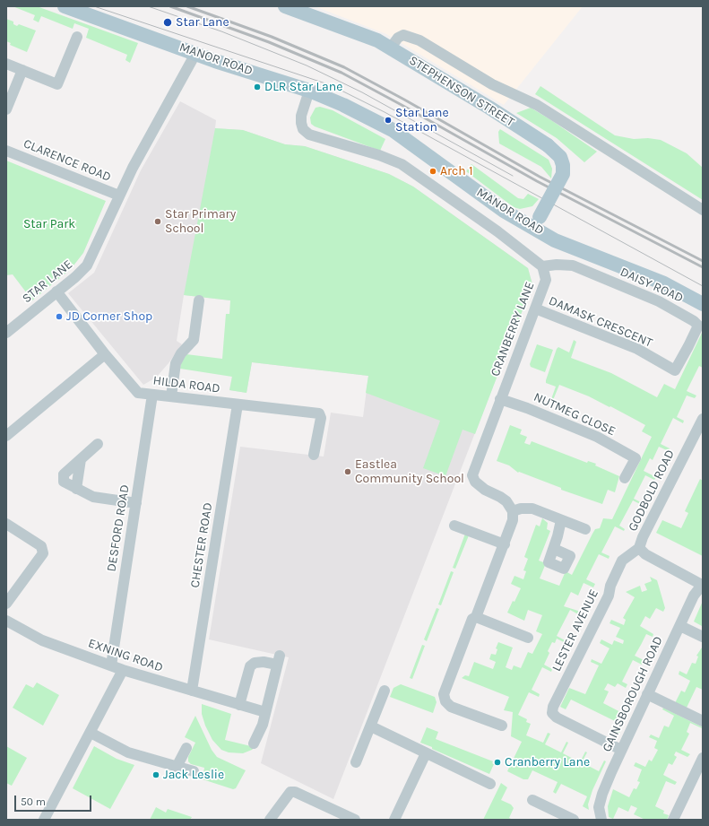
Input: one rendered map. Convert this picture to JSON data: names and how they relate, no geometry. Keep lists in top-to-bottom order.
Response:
{
  "streets": {
    "main road": ["MANOR ROAD", "STEPHENSON STREET"],
    "street": [
      "CLARENCE ROAD",
      "STAR LANE",
      "DAISY ROAD",
      "DAMASK CRESCENT",
      "CRANBERRY LANE",
      "HILDA ROAD",
      "NUTMEG CLOSE",
      "GODBOLD ROAD",
      "DESFORD ROAD",
      "CHESTER ROAD",
      "LESTER AVENUE",
      "EXNING ROAD",
      "GAINSBOROUGH ROAD"
    ]
  },
  "crossings": [
    ["MANOR ROAD", "STEPHENSON STREET"],
    ["MANOR ROAD", "STAR LANE"],
    ["CLARENCE ROAD", "STAR LANE"],
    ["STAR LANE", "HILDA ROAD"],
    ["DAISY ROAD", "DAMASK CRESCENT"],
    ["DAISY ROAD", "CRANBERRY LANE"],
    ["DAMASK CRESCENT", "CRANBERRY LANE"],
    ["CRANBERRY LANE", "NUTMEG CLOSE"],
    ["HILDA ROAD", "DESFORD ROAD"],
    ["HILDA ROAD", "CHESTER ROAD"],
    ["GODBOLD ROAD", "LESTER AVENUE"],
    ["GODBOLD ROAD", "GAINSBOROUGH ROAD"],
    ["DESFORD ROAD", "EXNING ROAD"],
    ["CHESTER ROAD", "EXNING ROAD"],
    ["LESTER AVENUE", "GAINSBOROUGH ROAD"]
  ],
  "parks": ["Star Park"],
  "places": [
    "Star Lane",
    "DLR Star Lane",
    "Star Lane Station",
    "Arch 1",
    "Star Primary School",
    "JD Corner Shop",
    "Eastlea Community School",
    "Cranberry Lane",
    "Jack Leslie"
  ],
  "scale_bar": "50 m"
}
